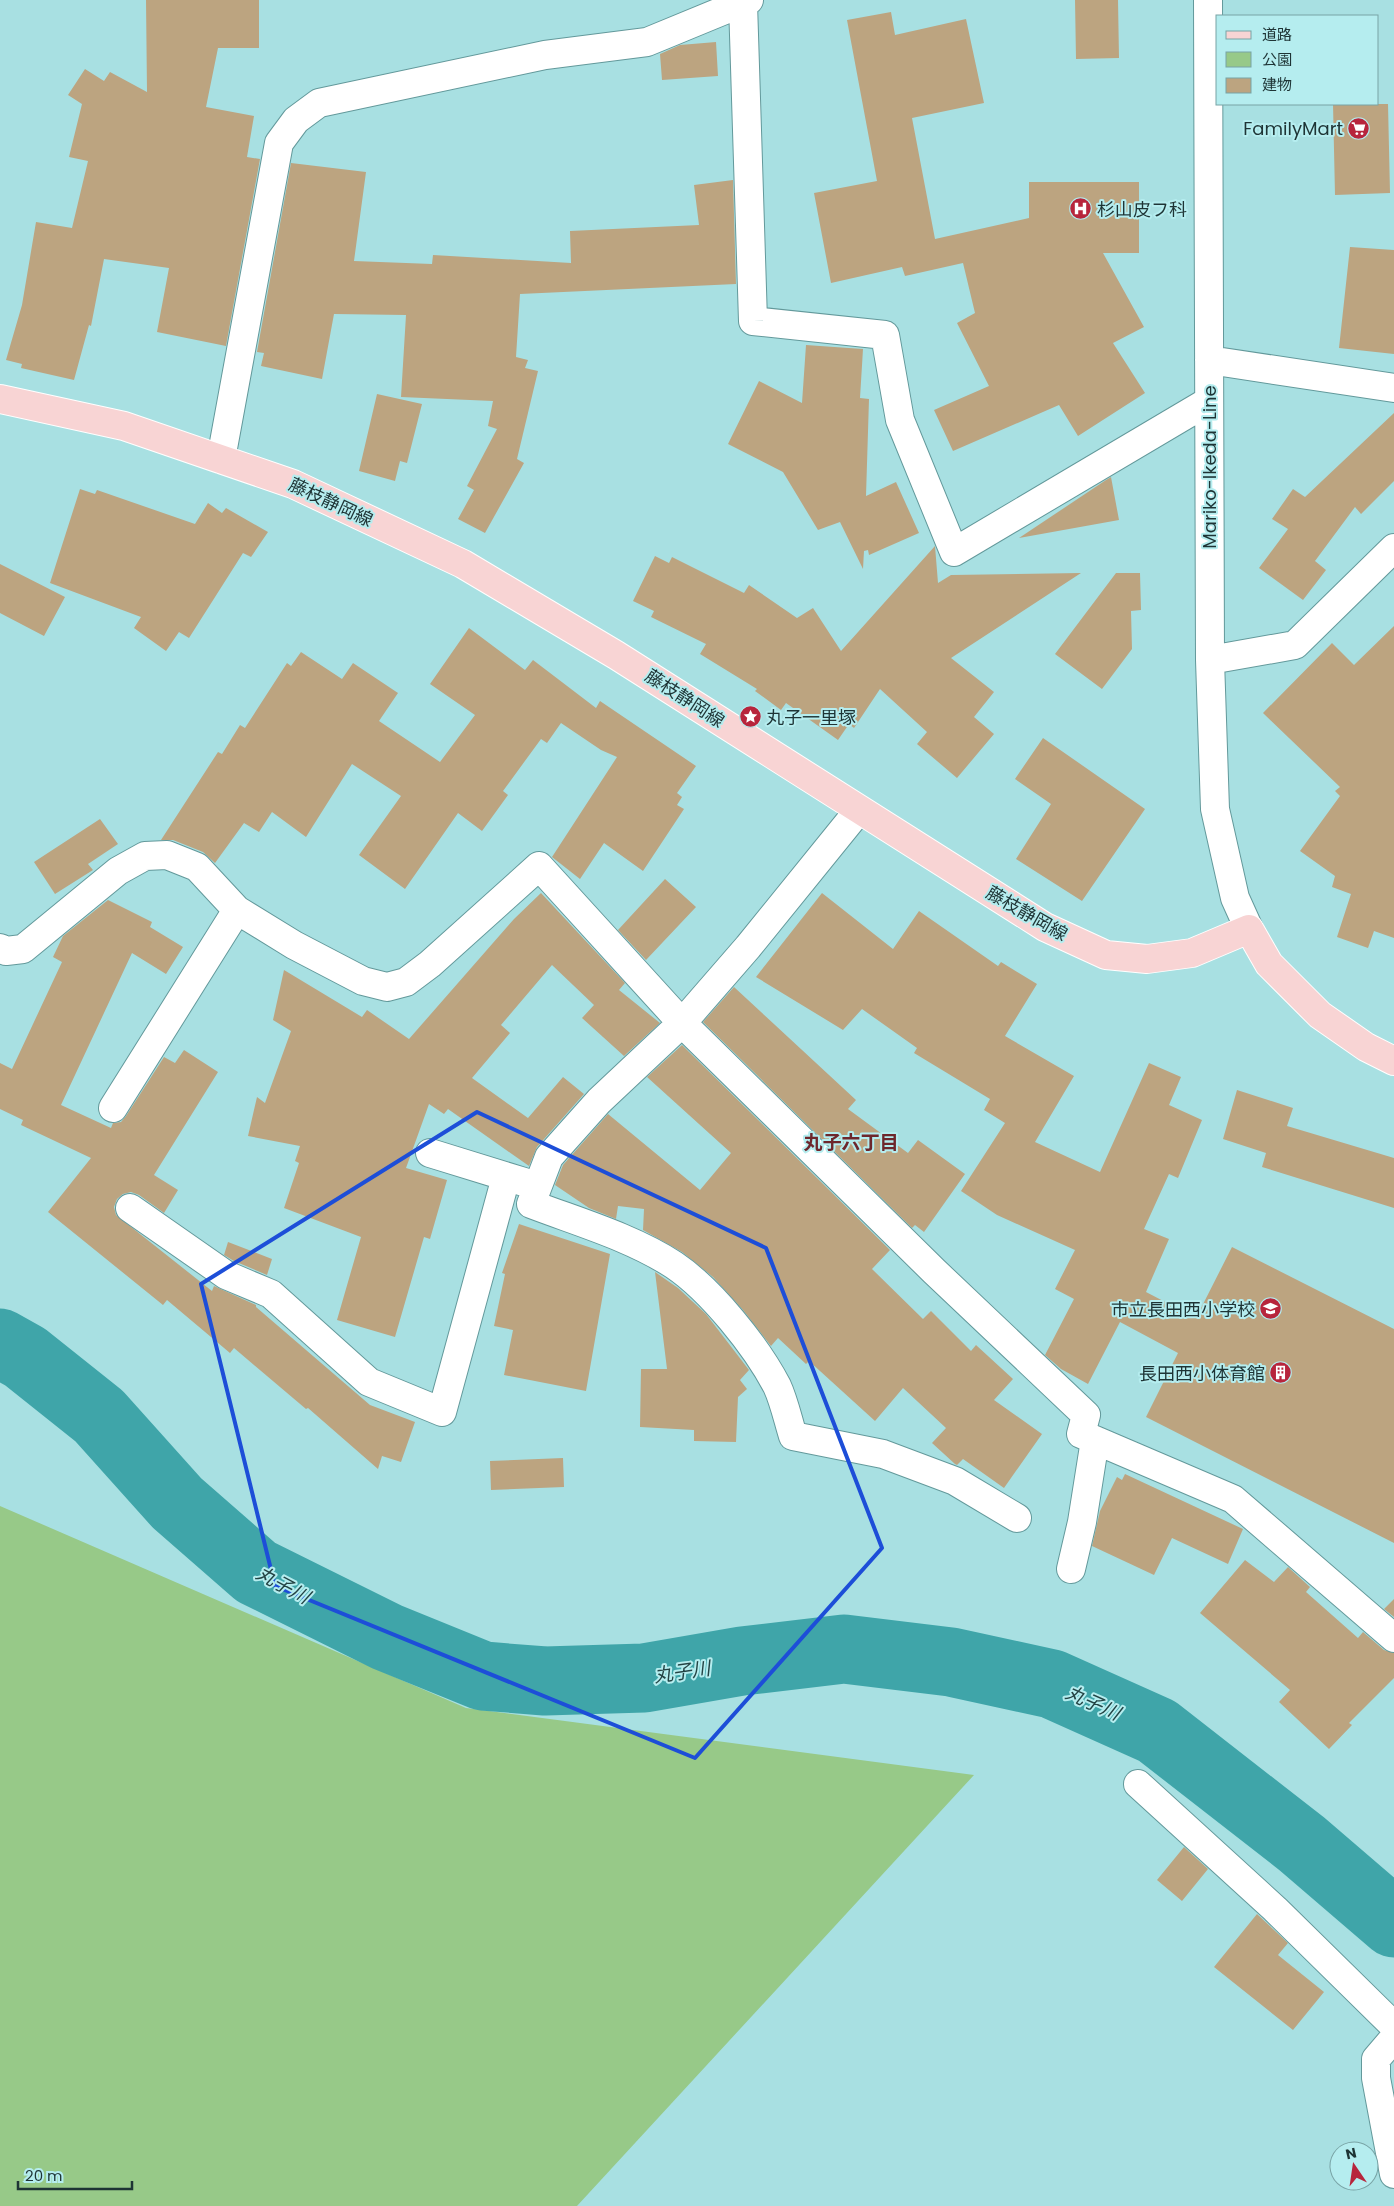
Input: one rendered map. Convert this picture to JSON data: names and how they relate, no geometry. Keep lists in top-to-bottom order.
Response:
{
  "streets": {
    "main road": ["藤枝静岡線"],
    "street": ["Mariko-Ikeda-Line"]
  },
  "crossings": [
    ["Mariko-Ikeda-Line", "藤枝静岡線"]
  ],
  "districts": ["丸子六丁目"],
  "water": ["丸子川"],
  "places": {
    "supermarket": ["FamilyMart"],
    "hospital": ["杉山皮フ科"],
    "place": ["丸子一里塚"],
    "school or university": ["市立長田西小学校"],
    "building": ["長田西小体育館"]
  },
  "legend": ["道路", "公園", "建物"],
  "scale_bar": "20 m",
  "north": "top"
}
